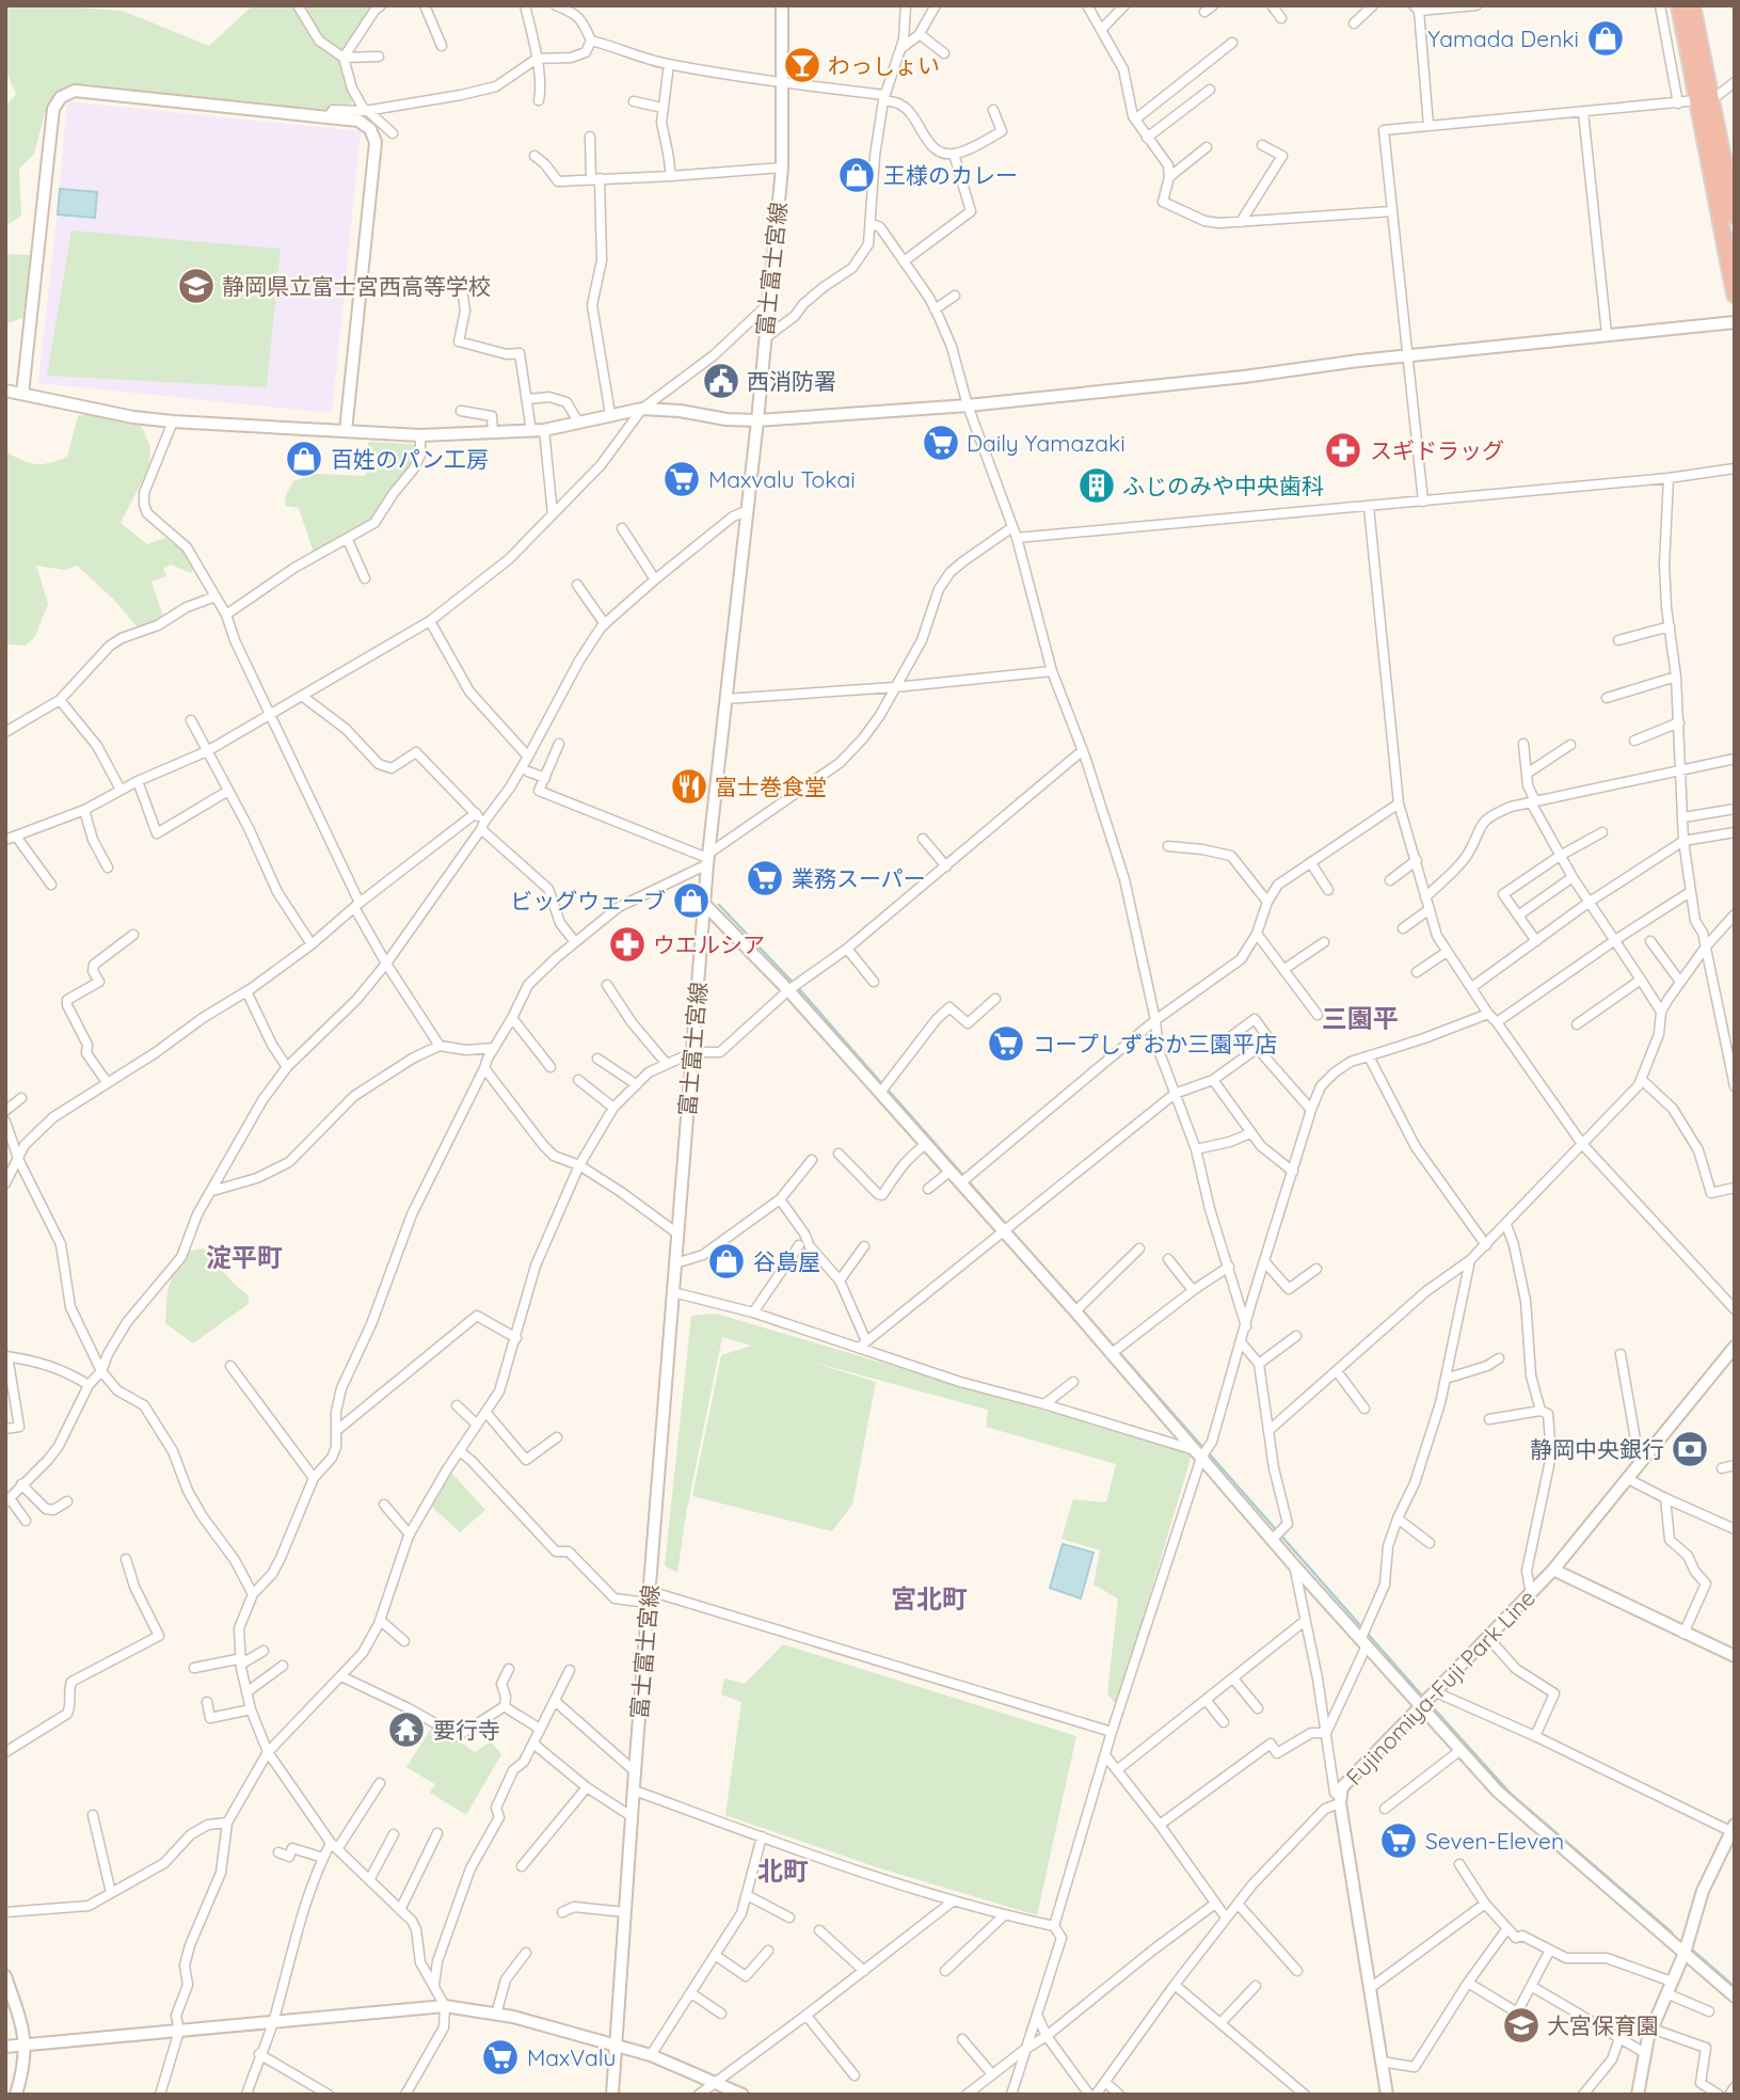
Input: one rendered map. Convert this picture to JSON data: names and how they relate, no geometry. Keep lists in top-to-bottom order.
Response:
{
  "streets": {
    "street": ["富士富士宮線", "Fujinomiya-Fuji Park Line"]
  },
  "districts": [
    "三園平",
    "淀平町",
    "宮北町",
    "北町"
  ],
  "places": {
    "shop": [
      "Yamada Denki",
      "王様のカレー",
      "百姓のパン工房",
      "ビッグウェーブ",
      "谷島屋"
    ],
    "bar": ["わっしょい"],
    "school or university": ["静岡県立富士宮西高等学校", "大宮保育園"],
    "public building": ["西消防署"],
    "supermarket": [
      "Daily Yamazaki",
      "Maxvalu Tokai",
      "業務スーパー",
      "コープしずおか三園平店",
      "Seven-Eleven",
      "MaxValu"
    ],
    "pharmacy": ["スギドラッグ", "ウエルシア"],
    "building": ["ふじのみや中央歯科"],
    "restaurant": ["富士巻食堂"],
    "bank": ["静岡中央銀行"],
    "temple": ["要行寺"]
  }
}
